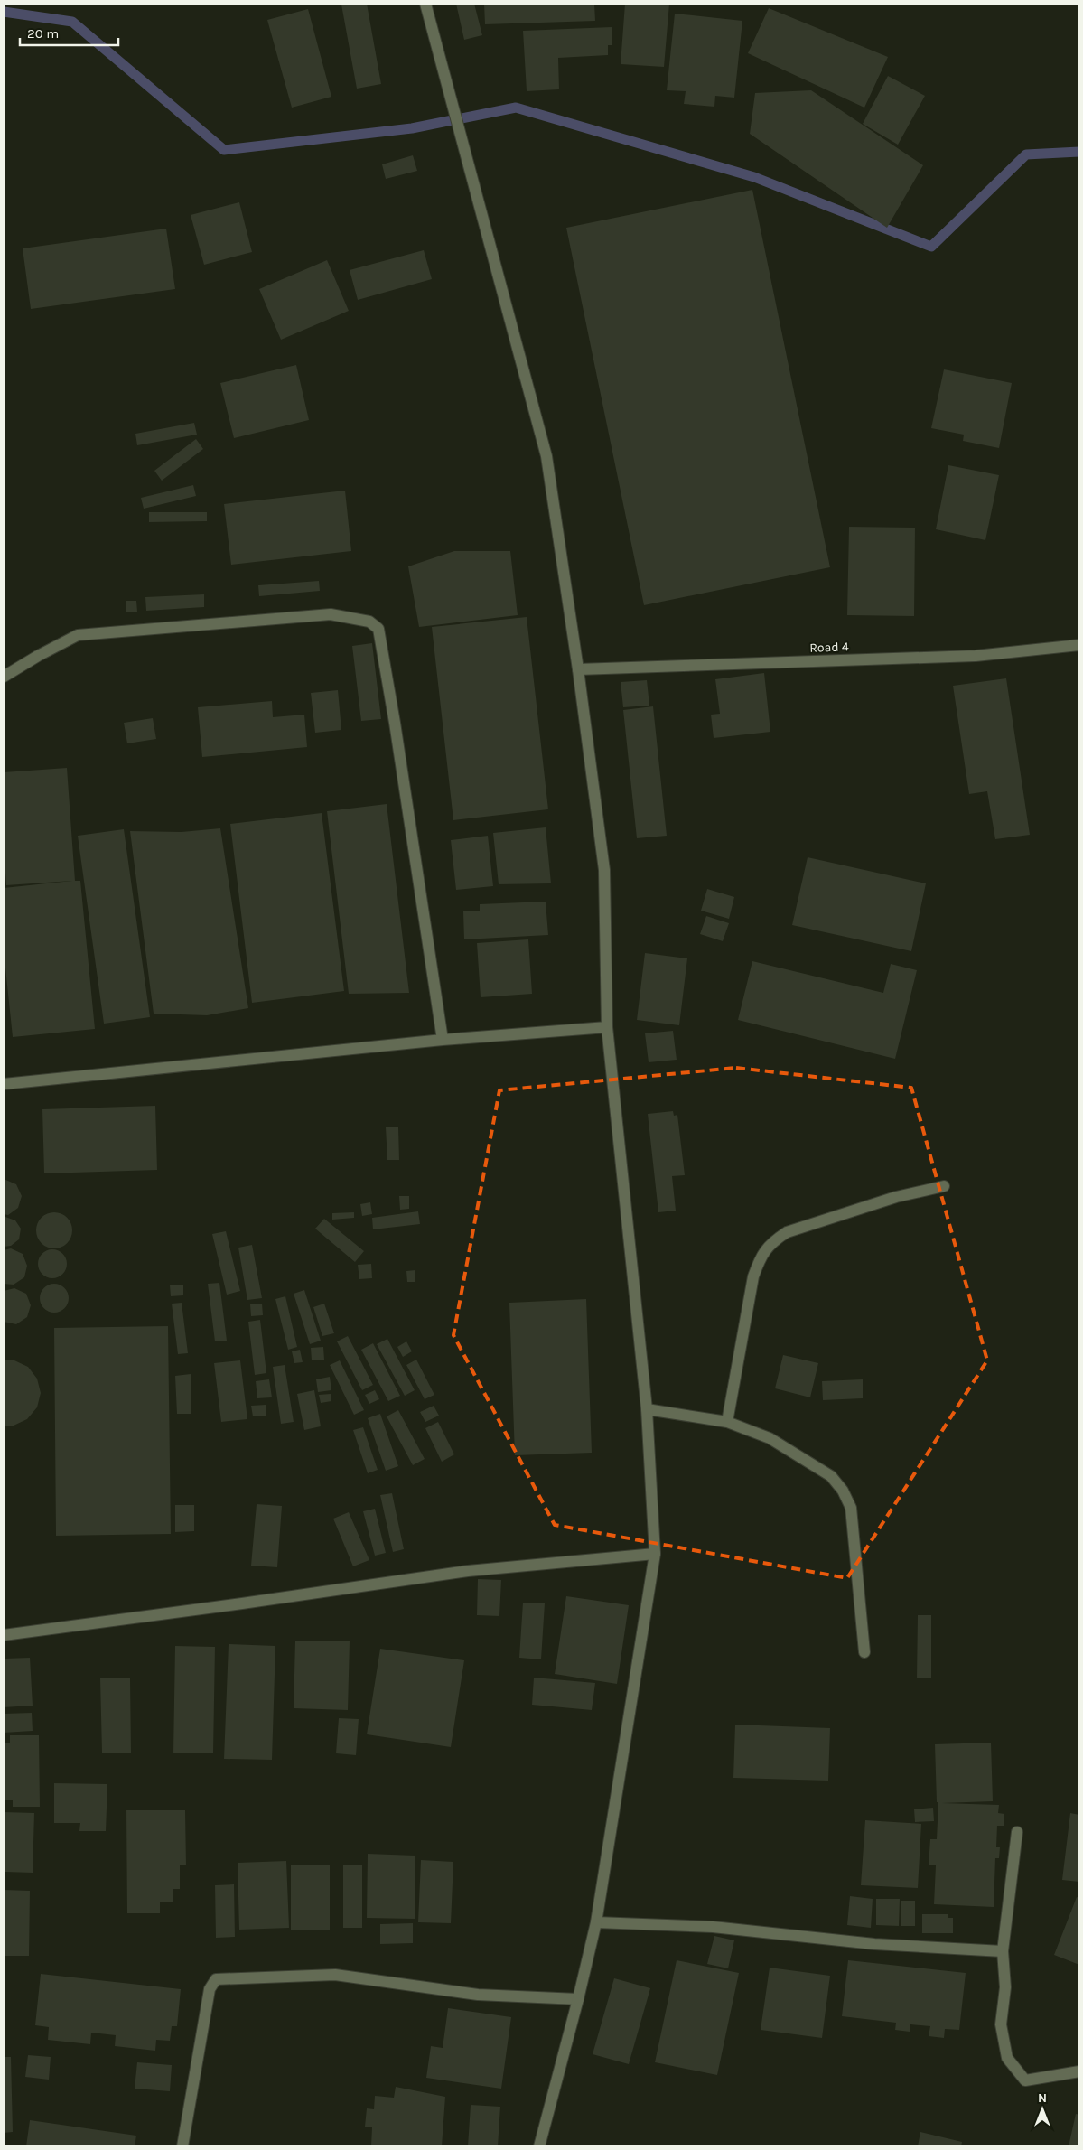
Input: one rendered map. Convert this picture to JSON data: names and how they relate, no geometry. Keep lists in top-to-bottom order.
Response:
{
  "streets": {
    "street": ["Road 4"]
  },
  "scale_bar": "20 m",
  "north": "top"
}
